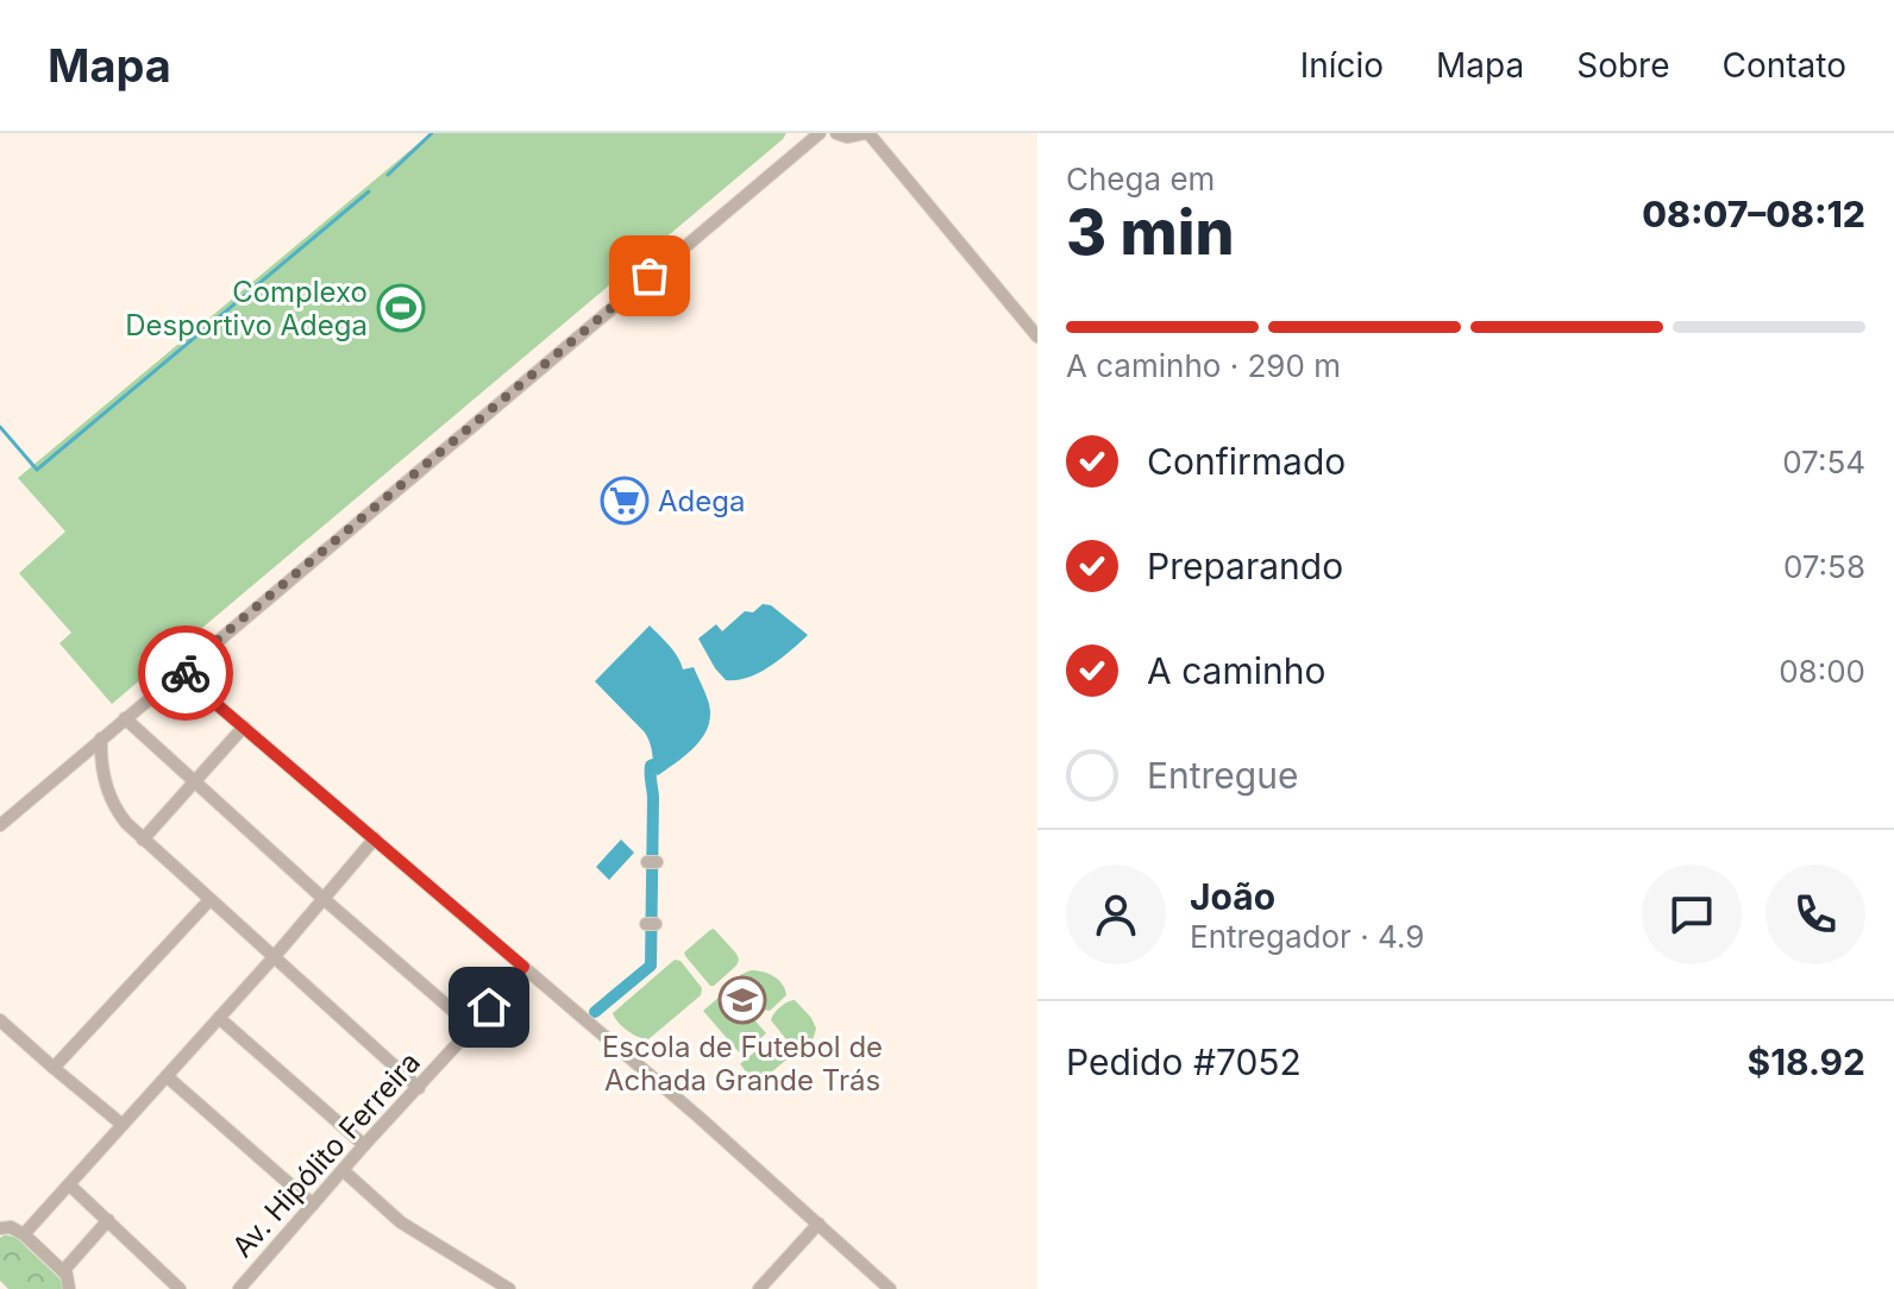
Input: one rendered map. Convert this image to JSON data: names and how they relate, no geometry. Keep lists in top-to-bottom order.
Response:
{
  "streets": {
    "street": ["Av. Hipólito Ferreira"]
  },
  "places": {
    "sports": ["Complexo Desportivo Adega"],
    "supermarket": ["Adega"],
    "school or university": ["Escola de Futebol de Achada Grande Trás"]
  },
  "page": {
    "header": "Mapa",
    "nav": [
      "Início",
      "Mapa",
      "Sobre",
      "Contato"
    ],
    "heading": ["3 min", "Chega em", "08:07–08:12"],
    "panel": [
      "João",
      "Entregador · 4.9",
      "Pedido #7052",
      "$18.92"
    ],
    "bar": "A caminho · 290 m",
    "list": [
      ["Confirmado", "07:54"],
      ["Preparando", "07:58"],
      ["A caminho", "08:00"],
      "Entregue"
    ]
  }
}
